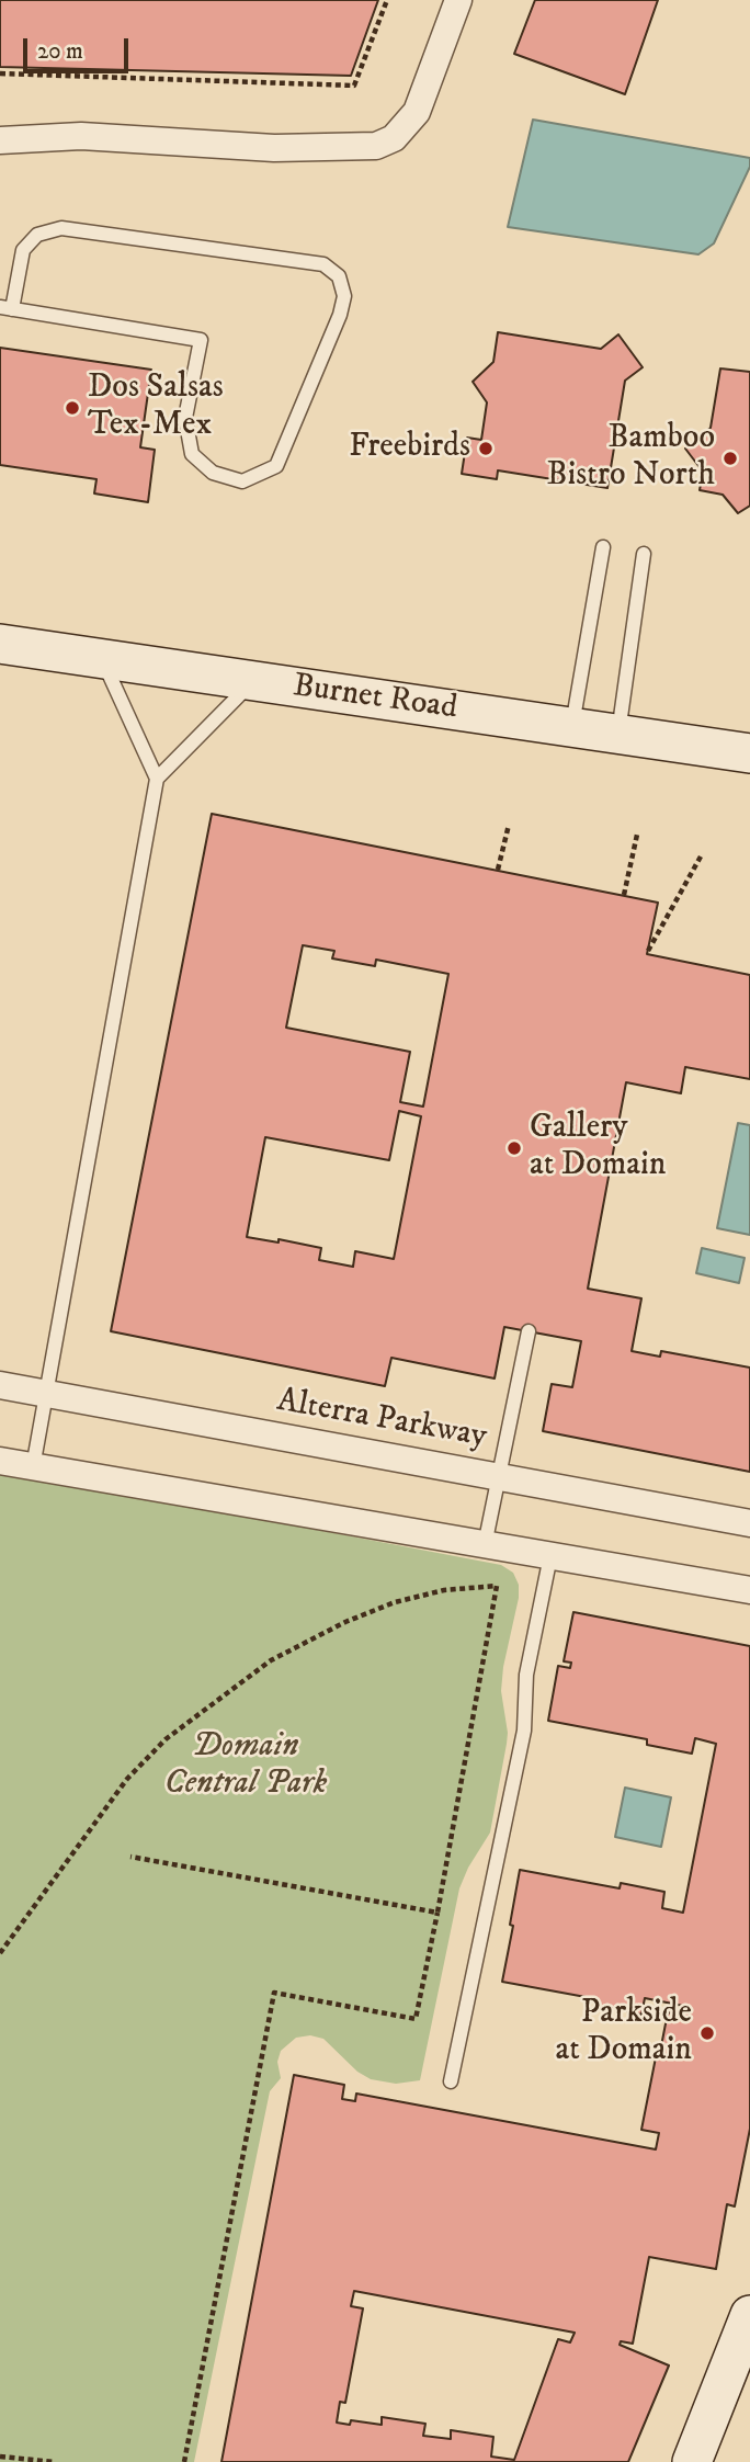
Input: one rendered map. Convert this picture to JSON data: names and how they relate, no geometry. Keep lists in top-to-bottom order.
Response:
{
  "streets": {
    "main road": ["Burnet Road"],
    "street": ["Alterra Parkway"]
  },
  "parks": ["Domain Central Park"],
  "places": [
    "Dos Salsas Tex-Mex",
    "Freebirds",
    "Bamboo Bistro North",
    "Gallery at Domain",
    "Parkside at Domain"
  ],
  "scale_bar": "20 m"
}
